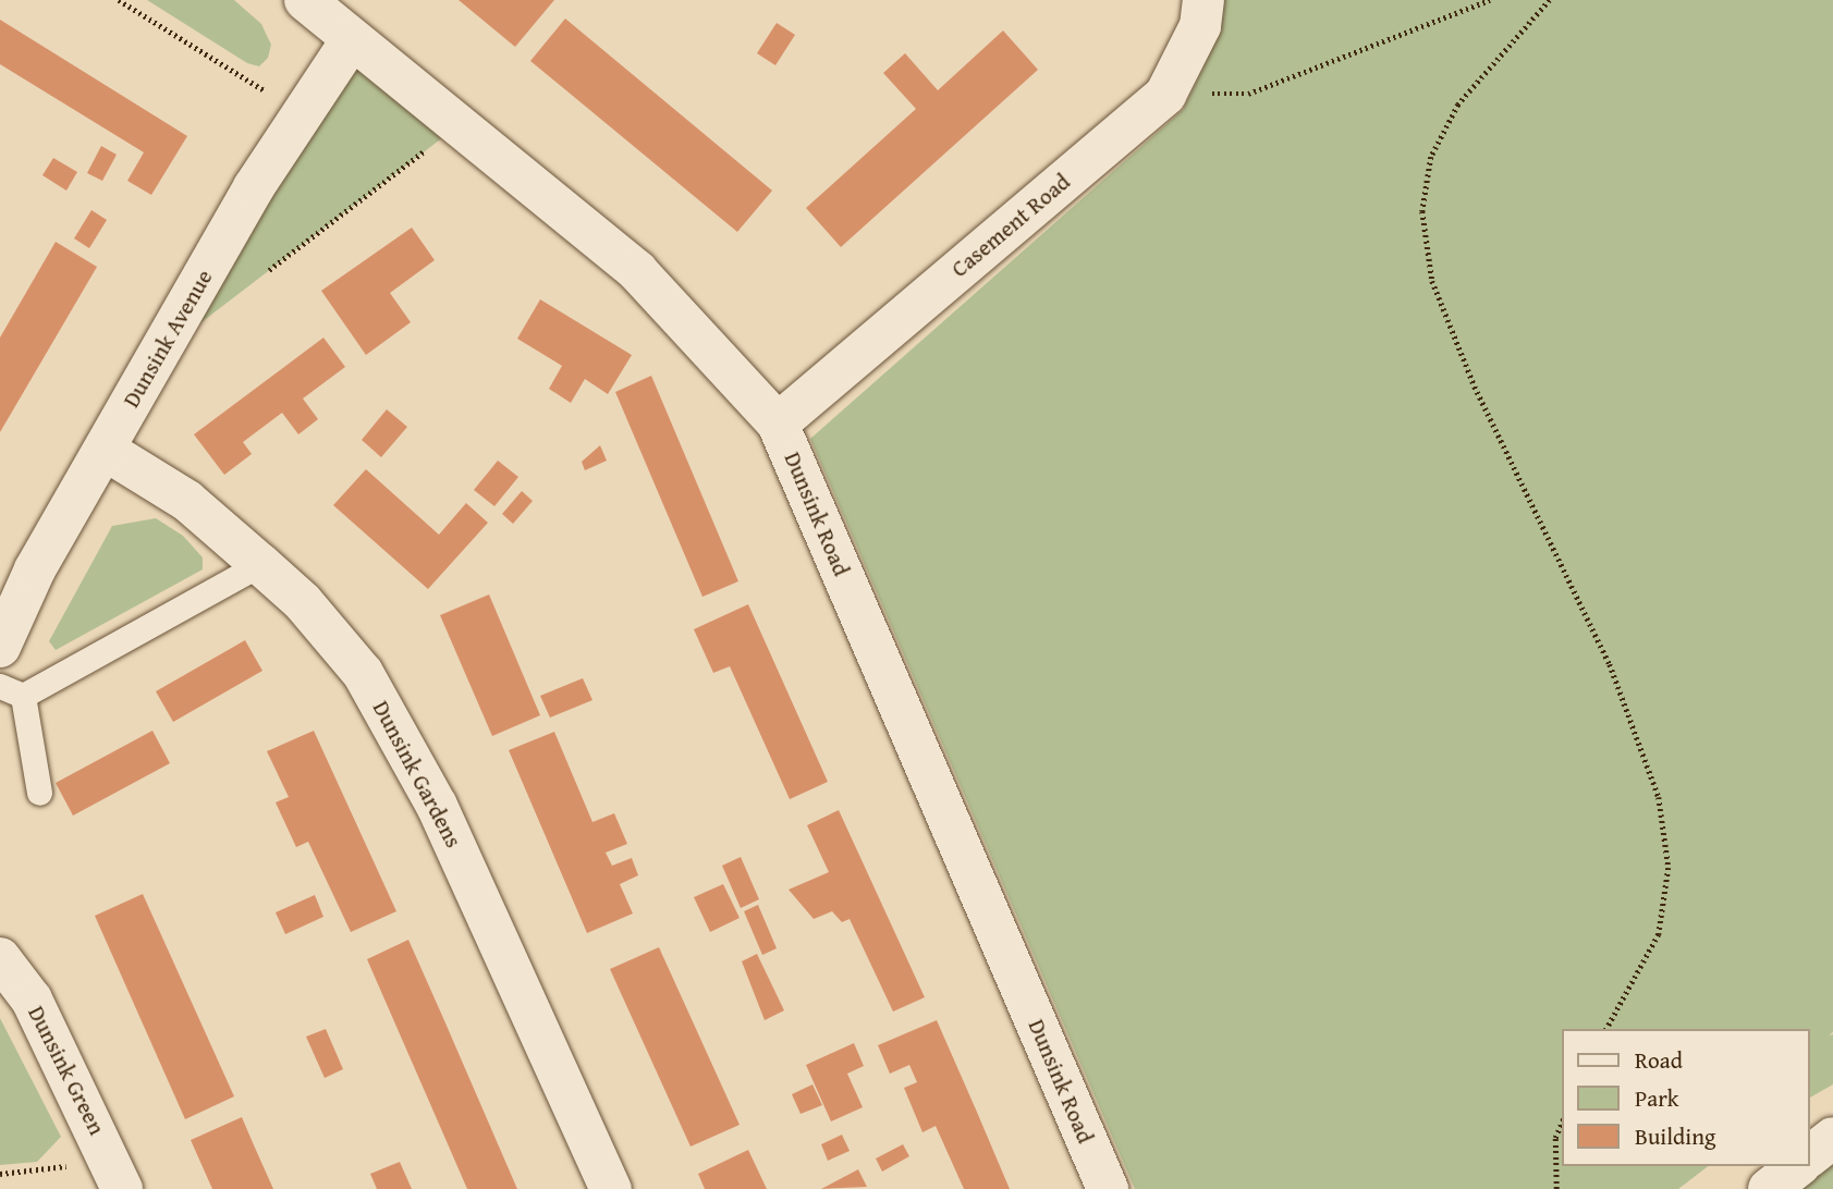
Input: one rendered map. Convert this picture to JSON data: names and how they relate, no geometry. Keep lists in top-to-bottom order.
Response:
{
  "streets": {
    "street": [
      "Casement Road",
      "Dunsink Avenue",
      "Dunsink Road",
      "Dunsink Gardens",
      "Dunsink Green"
    ]
  },
  "crossings": [
    ["Casement Road", "Dunsink Road"],
    ["Dunsink Avenue", "Dunsink Road"],
    ["Dunsink Avenue", "Dunsink Gardens"]
  ],
  "legend": ["Road", "Park", "Building"]
}
